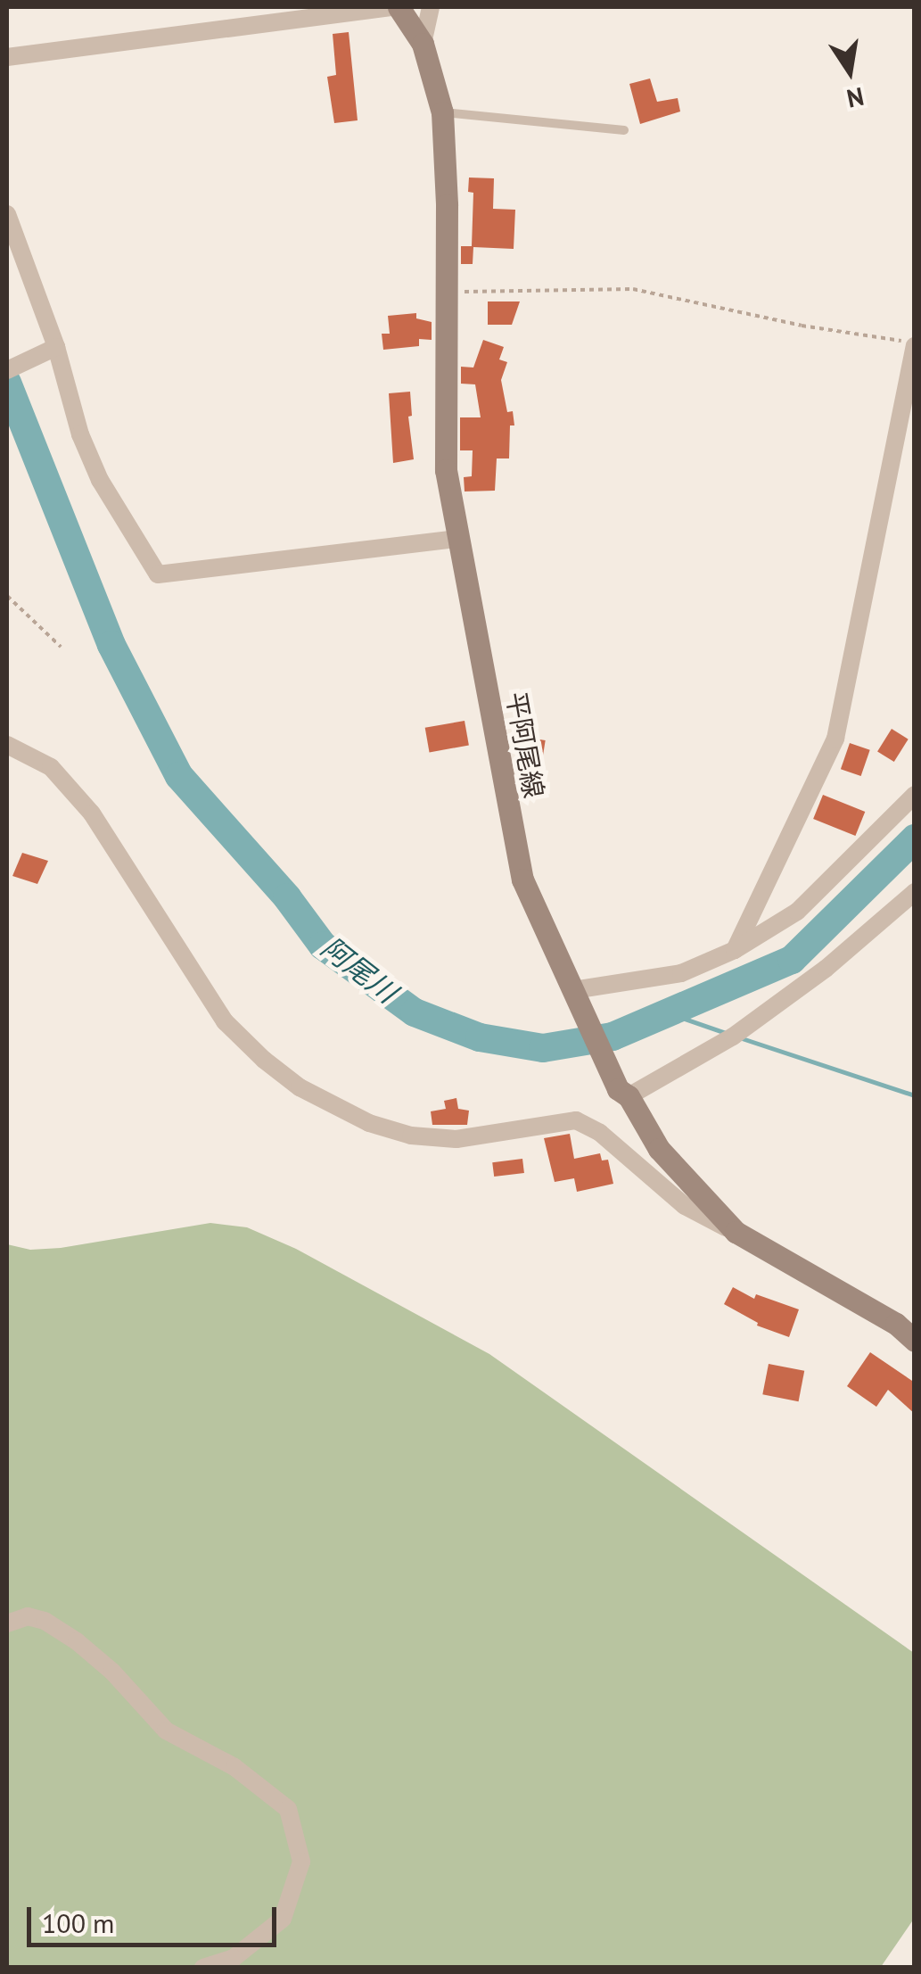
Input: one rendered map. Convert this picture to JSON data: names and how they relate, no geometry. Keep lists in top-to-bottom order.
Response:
{
  "streets": {
    "main road": ["平阿尾線"]
  },
  "water": ["阿尾川"],
  "scale_bar": "100 m",
  "north": "bottom"
}
